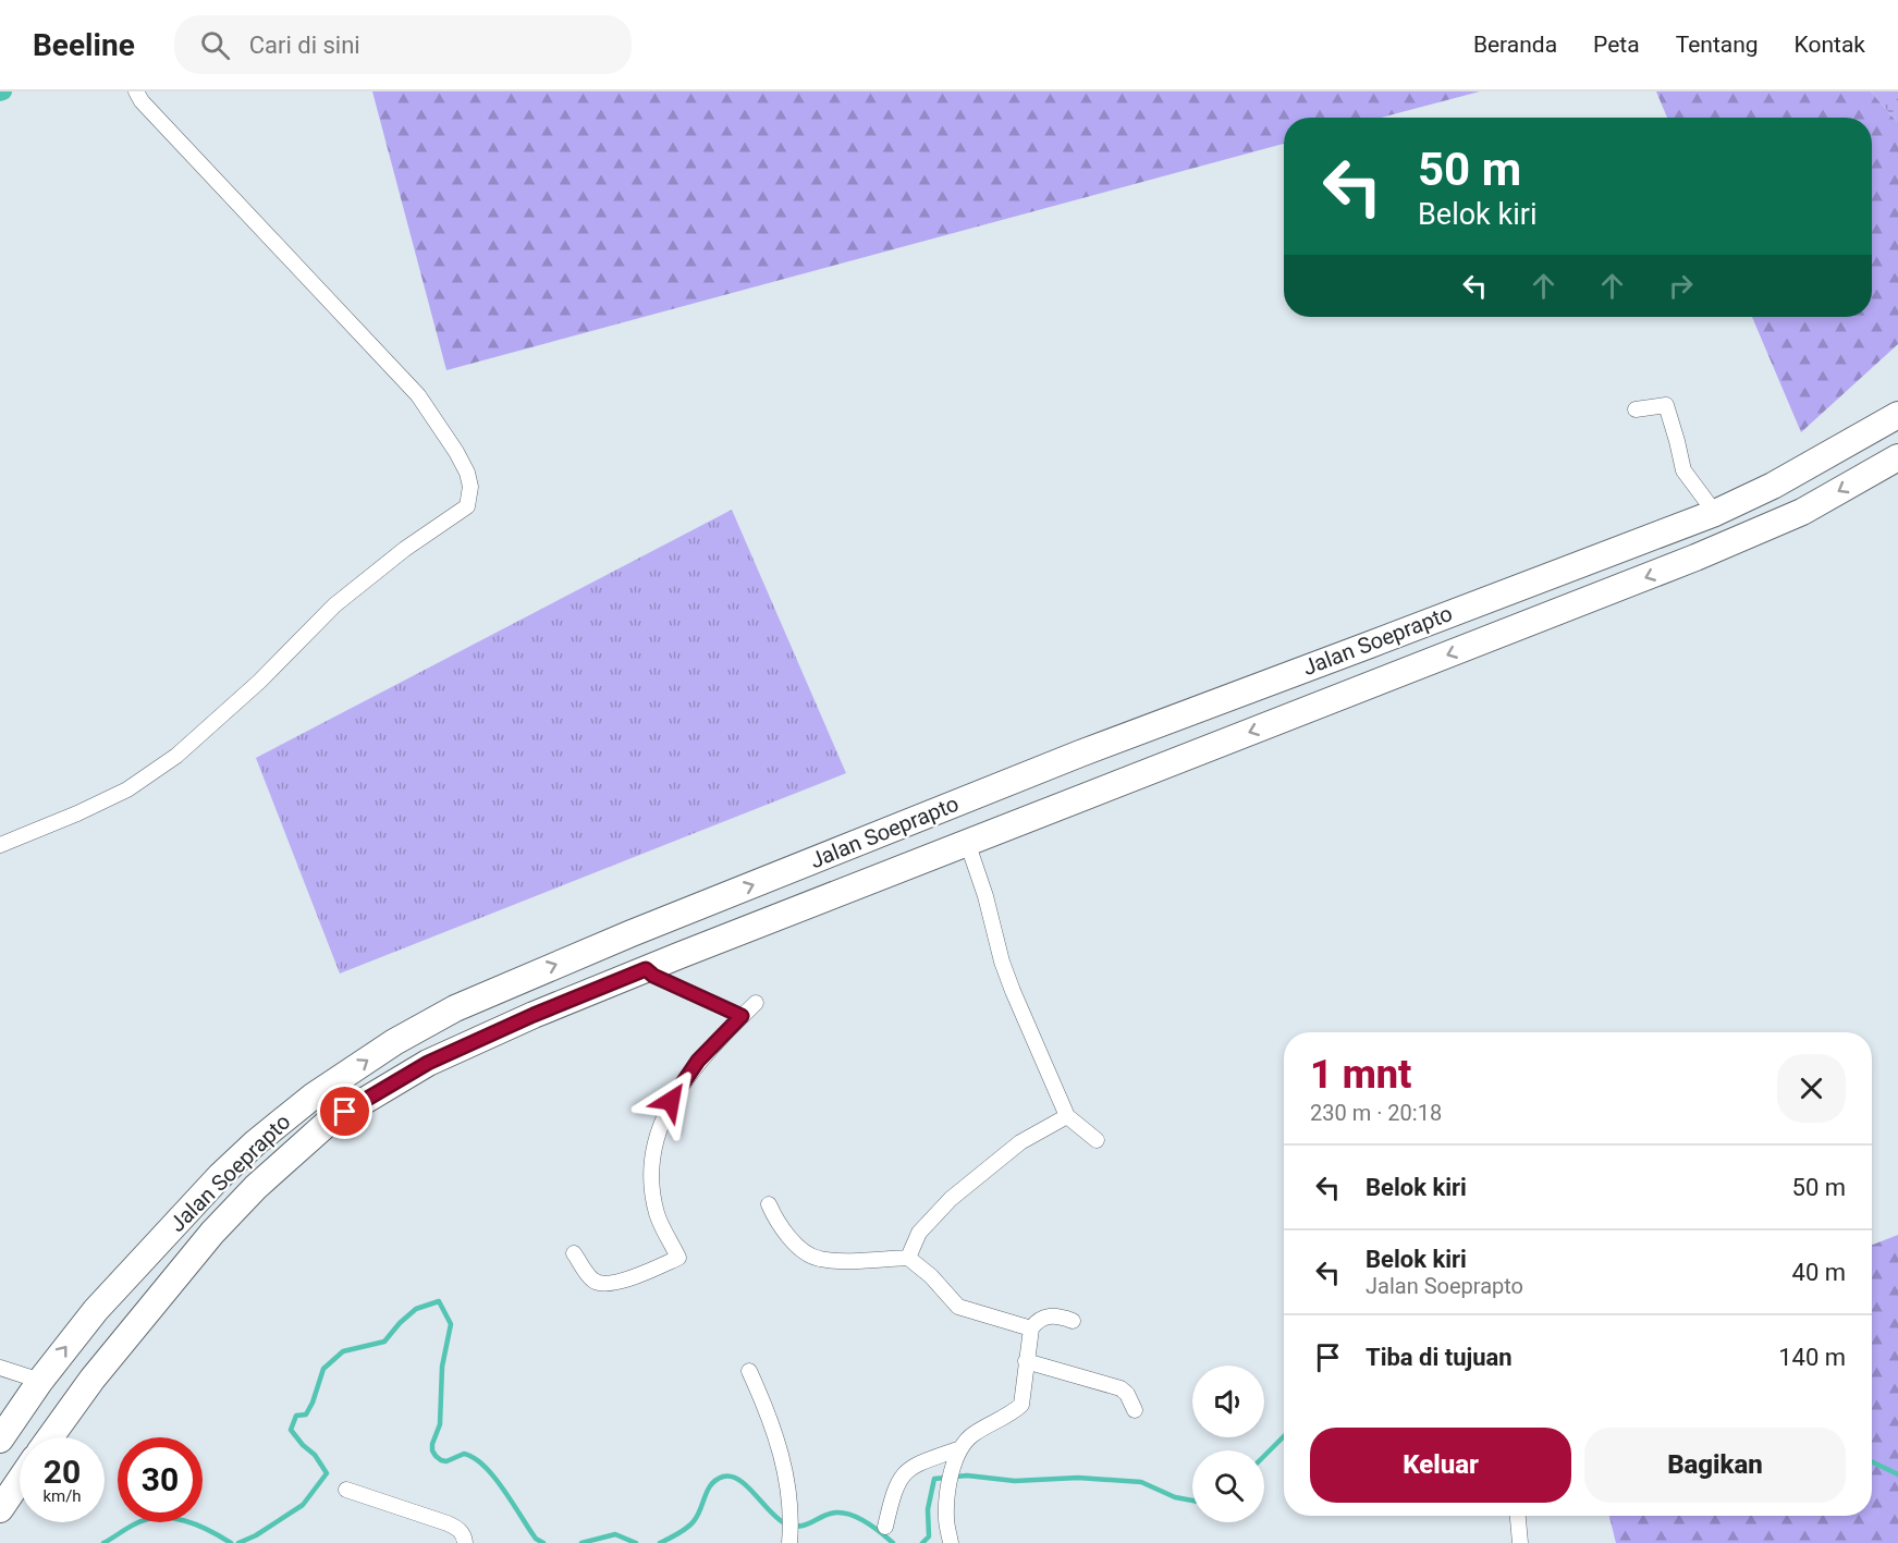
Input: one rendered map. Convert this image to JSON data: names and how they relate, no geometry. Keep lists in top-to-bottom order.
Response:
{
  "streets": {
    "highway": ["Jalan Soeprapto"]
  },
  "page": {
    "header": "Beeline",
    "search": "Cari di sini",
    "nav": [
      "Beranda",
      "Peta",
      "Tentang",
      "Kontak"
    ],
    "turn": ["50 m", "Belok kiri"],
    "heading": ["1 mnt", "230 m · 20:18"],
    "list": [
      {
        "name": "Belok kiri",
        "value": "50 m"
      },
      {
        "name": "Belok kiri",
        "note": "Jalan Soeprapto",
        "value": "40 m"
      },
      {
        "name": "Tiba di tujuan",
        "value": "140 m"
      }
    ],
    "buttons": ["Keluar", "Bagikan"],
    "speed": "20 km/h",
    "limit": "30"
  }
}
